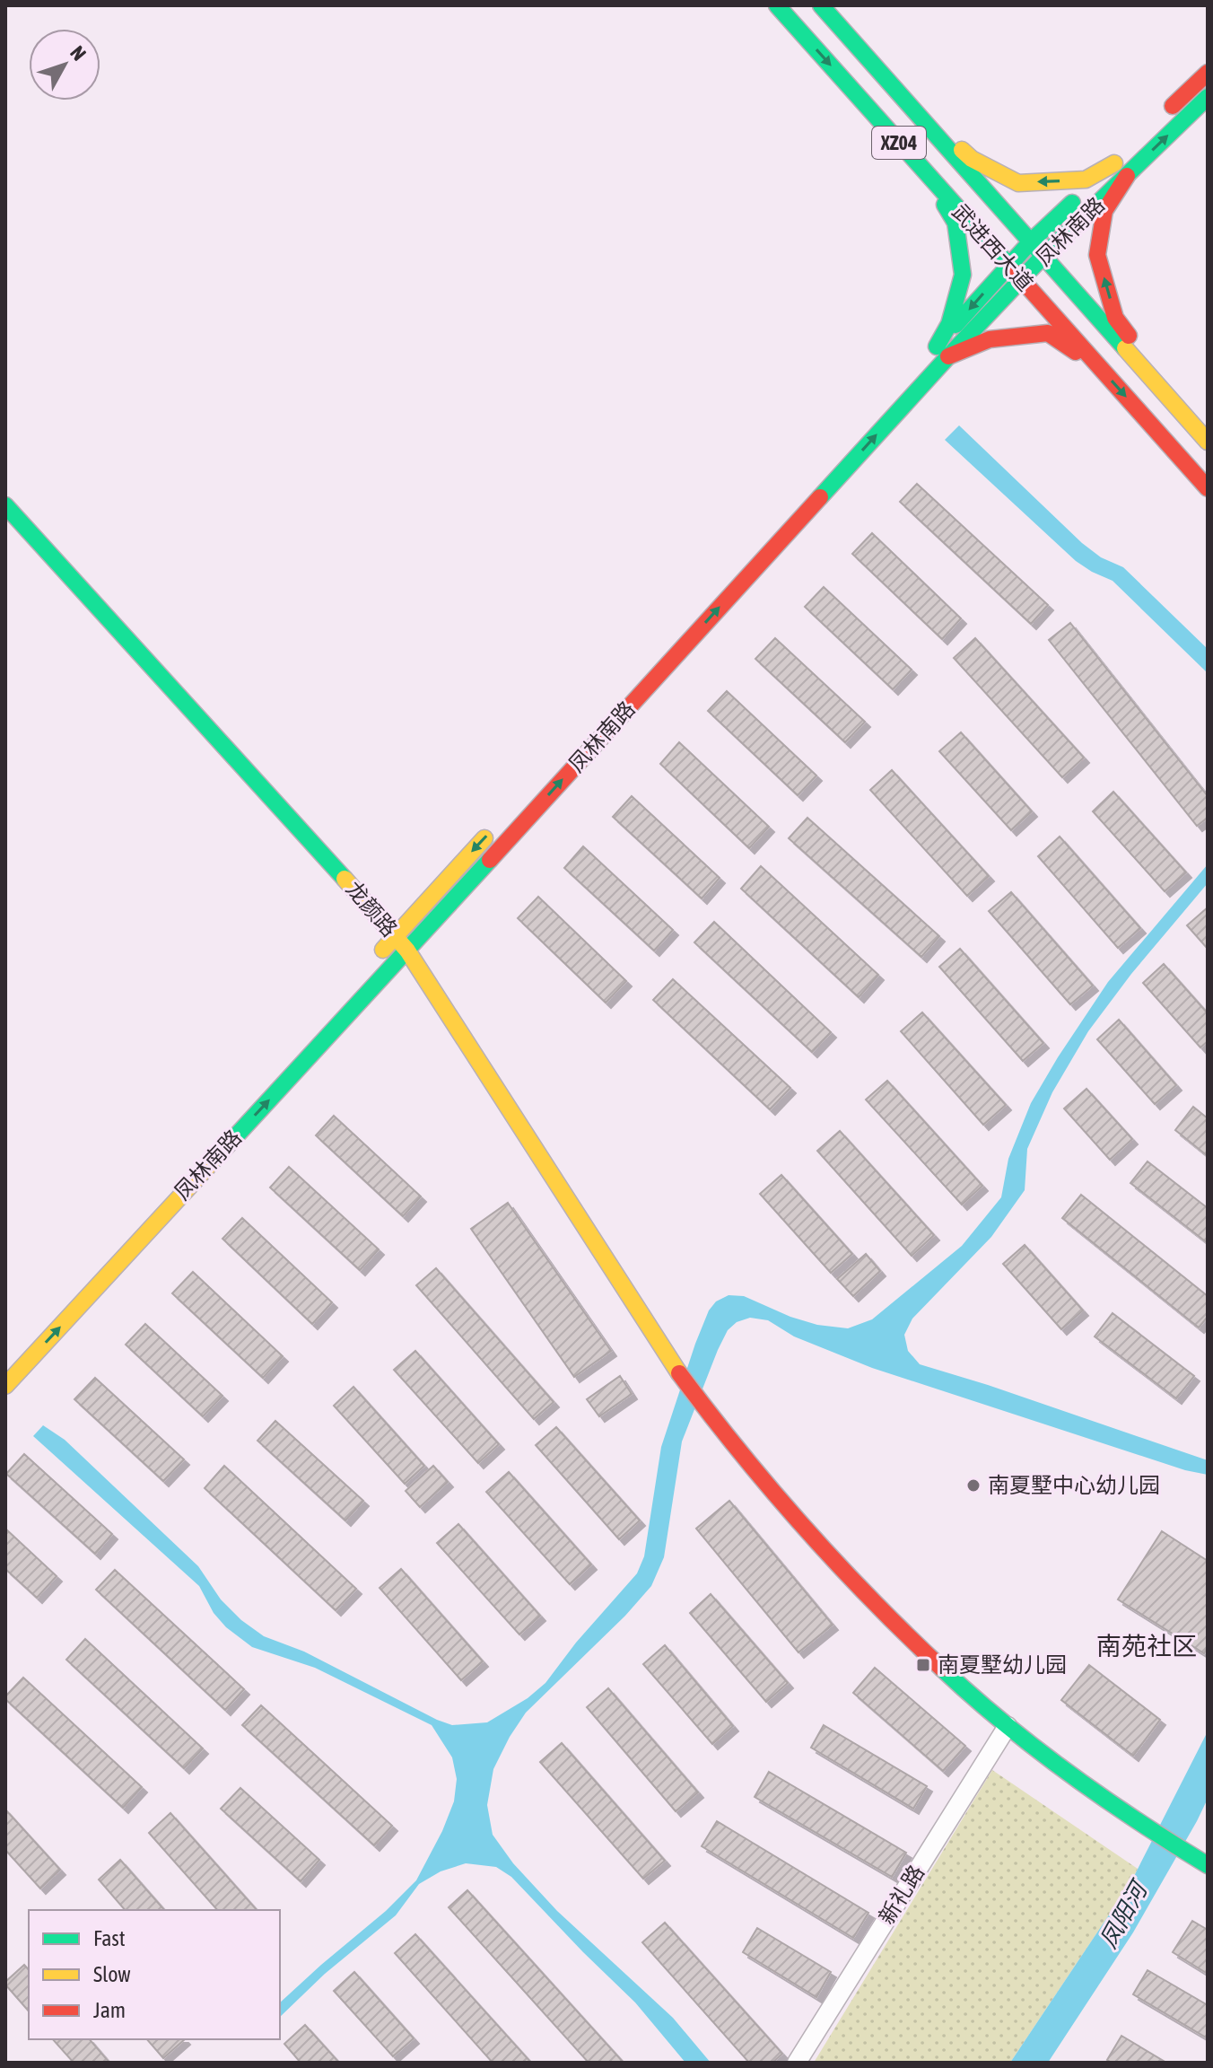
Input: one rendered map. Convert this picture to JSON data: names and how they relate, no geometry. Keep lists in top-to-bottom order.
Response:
{
  "streets": {
    "main road": [
      "XZ04",
      "凤林南路",
      "武进西大道",
      "龙颜路"
    ],
    "street": ["新礼路"]
  },
  "crossings": [
    ["凤林南路", "武进西大道"],
    ["凤林南路", "龙颜路"],
    ["龙颜路", "新礼路"]
  ],
  "districts": ["南苑社区"],
  "water": ["凤阳河"],
  "places": {
    "other": ["南夏墅中心幼儿园"],
    "transit": ["南夏墅幼儿园"]
  },
  "legend": ["Fast", "Slow", "Jam"],
  "north": "top right"
}
